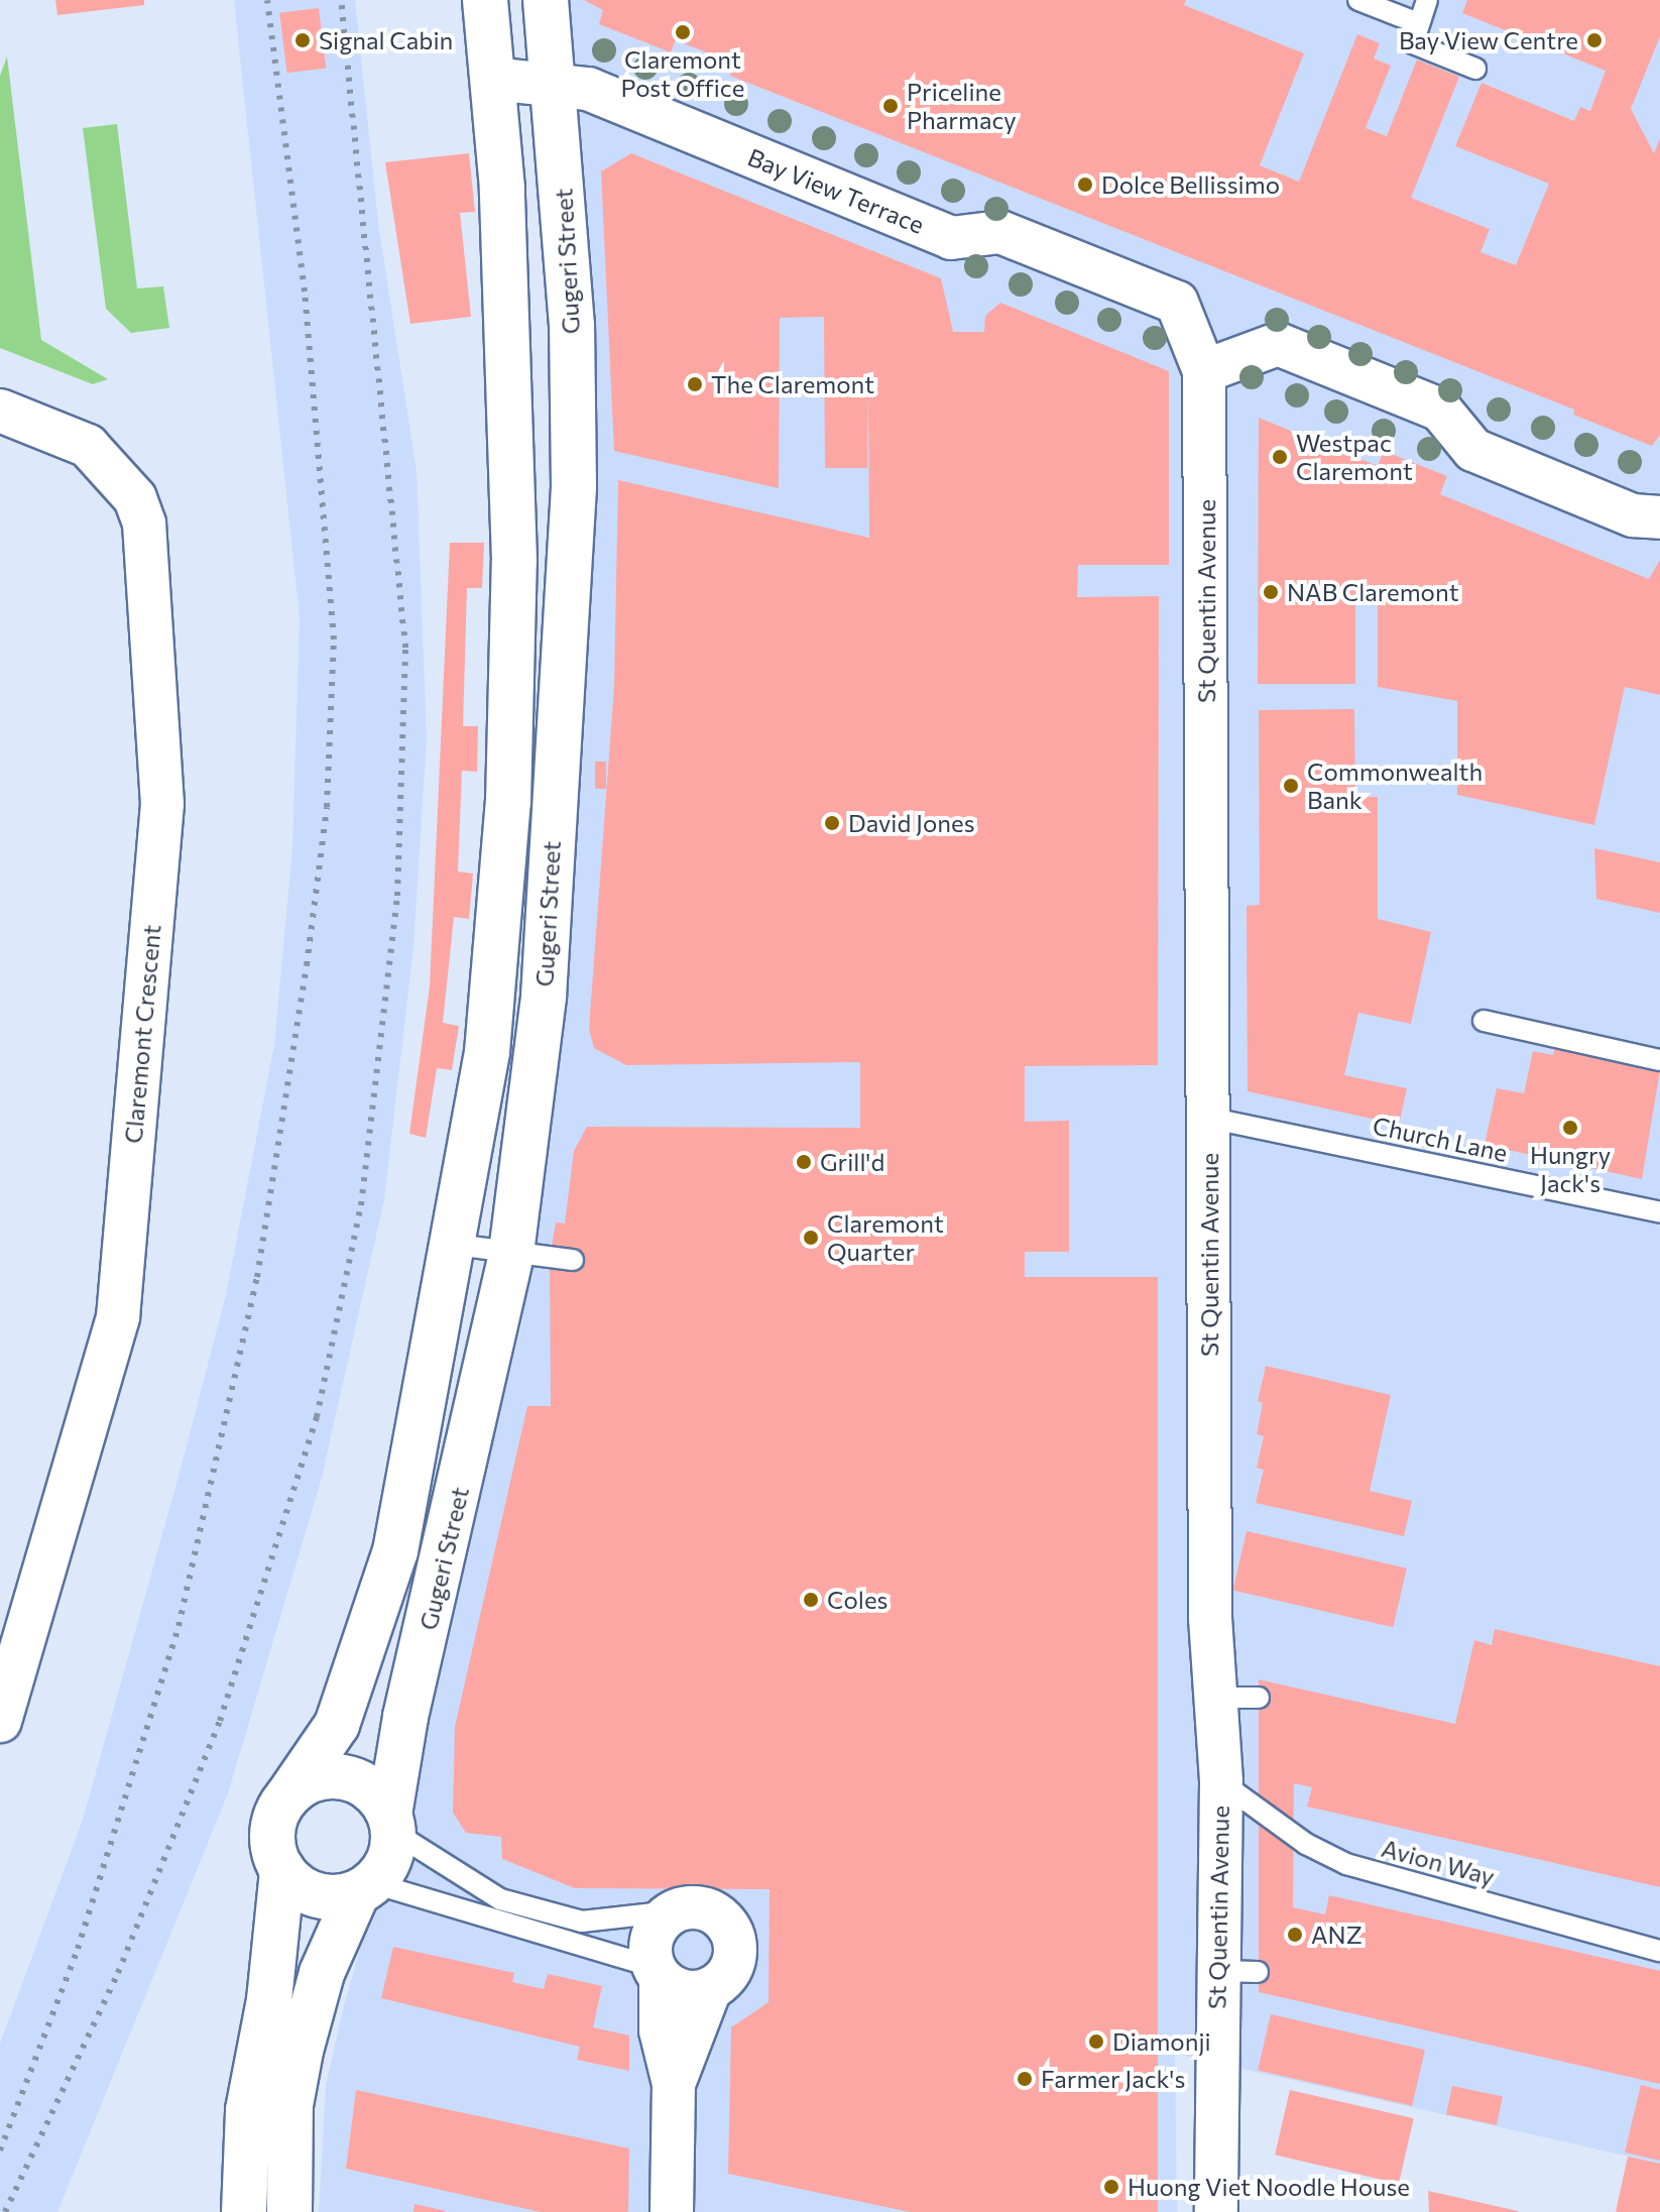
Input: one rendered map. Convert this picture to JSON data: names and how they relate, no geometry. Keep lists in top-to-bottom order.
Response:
{
  "streets": {
    "main road": ["Gugeri Street"],
    "street": ["Bay View Terrace", "St Quentin Avenue", "Claremont Crescent"],
    "lane": ["Church Lane", "Avion Way"]
  },
  "crossings": [
    ["Bay View Terrace", "Gugeri Street"],
    ["Bay View Terrace", "St Quentin Avenue"],
    ["St Quentin Avenue", "Church Lane"],
    ["St Quentin Avenue", "Avion Way"]
  ],
  "places": [
    "Claremont Post Office",
    "Signal Cabin",
    "Bay View Centre",
    "Priceline Pharmacy",
    "Dolce Bellissimo",
    "The Claremont",
    "Westpac Claremont",
    "NAB Claremont",
    "Commonwealth Bank",
    "David Jones",
    "Hungry Jack's",
    "Grill'd",
    "Claremont Quarter",
    "Coles",
    "ANZ",
    "Diamonji",
    "Farmer Jack's",
    "Huong Viet Noodle House"
  ]
}
